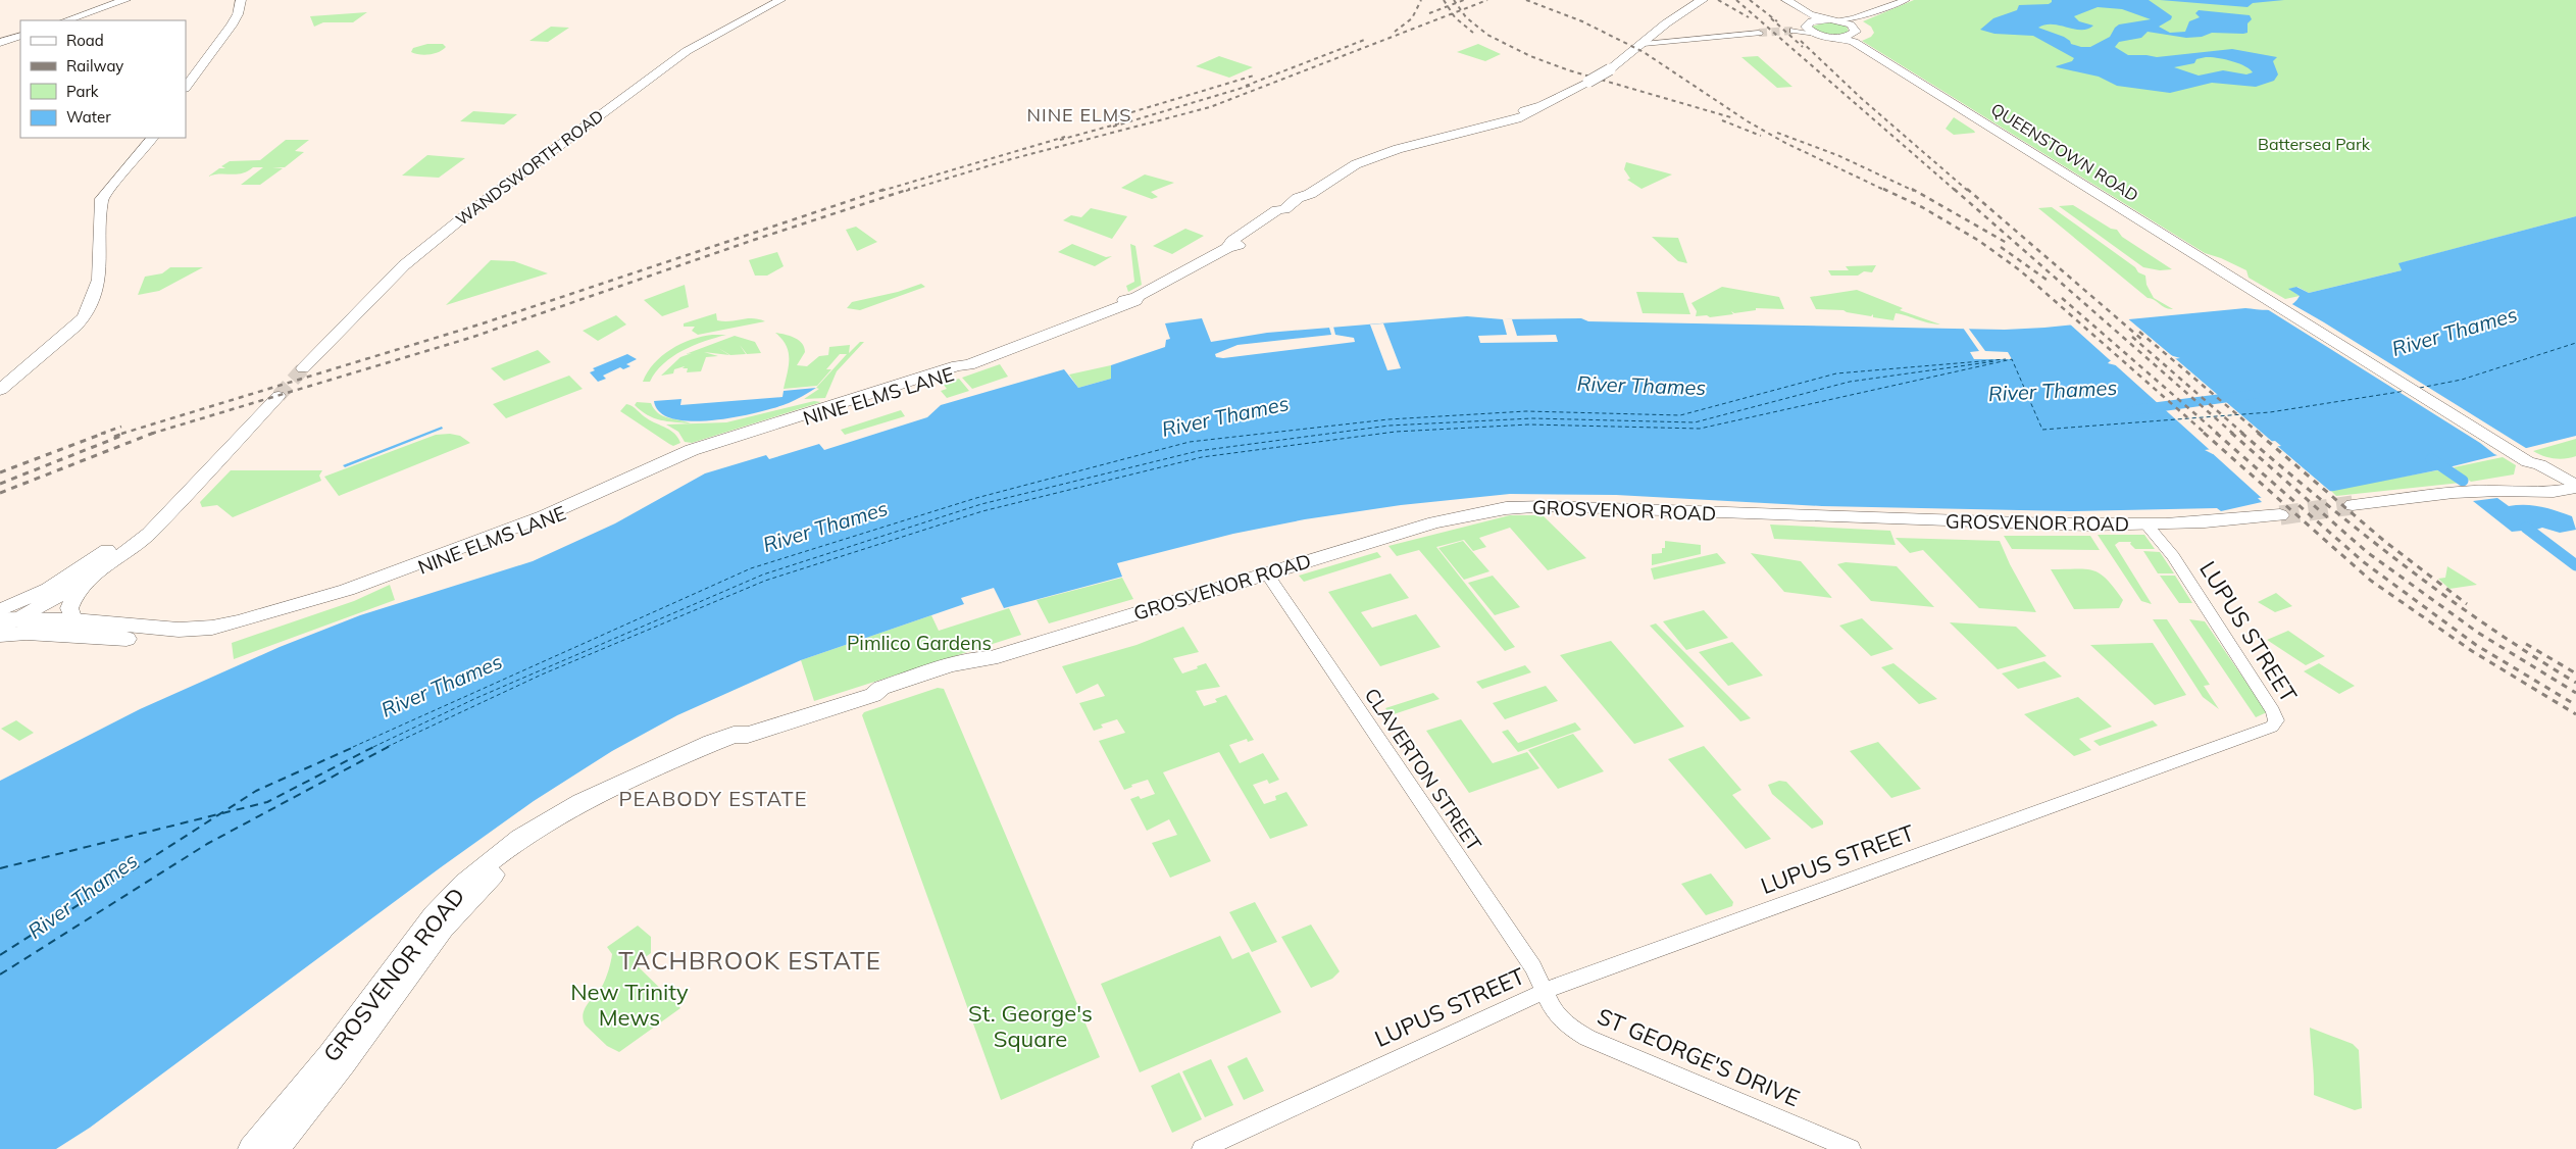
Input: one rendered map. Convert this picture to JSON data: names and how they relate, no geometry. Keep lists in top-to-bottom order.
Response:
{
  "streets": {
    "highway": ["NINE ELMS LANE", "GROSVENOR ROAD"],
    "main road": ["QUEENSTOWN ROAD", "WANDSWORTH ROAD"],
    "street": ["LUPUS STREET", "CLAVERTON STREET", "ST GEORGE'S DRIVE"]
  },
  "crossings": [
    ["GROSVENOR ROAD", "LUPUS STREET"],
    ["GROSVENOR ROAD", "CLAVERTON STREET"],
    ["LUPUS STREET", "CLAVERTON STREET"],
    ["LUPUS STREET", "ST GEORGE'S DRIVE"],
    ["CLAVERTON STREET", "ST GEORGE'S DRIVE"]
  ],
  "districts": ["NINE ELMS", "PEABODY ESTATE", "TACHBROOK ESTATE"],
  "water": ["River Thames"],
  "parks": [
    "Battersea Park",
    "Pimlico Gardens",
    "New Trinity Mews",
    "St. George's Square"
  ],
  "legend": [
    "Road",
    "Railway",
    "Park",
    "Water"
  ]
}
